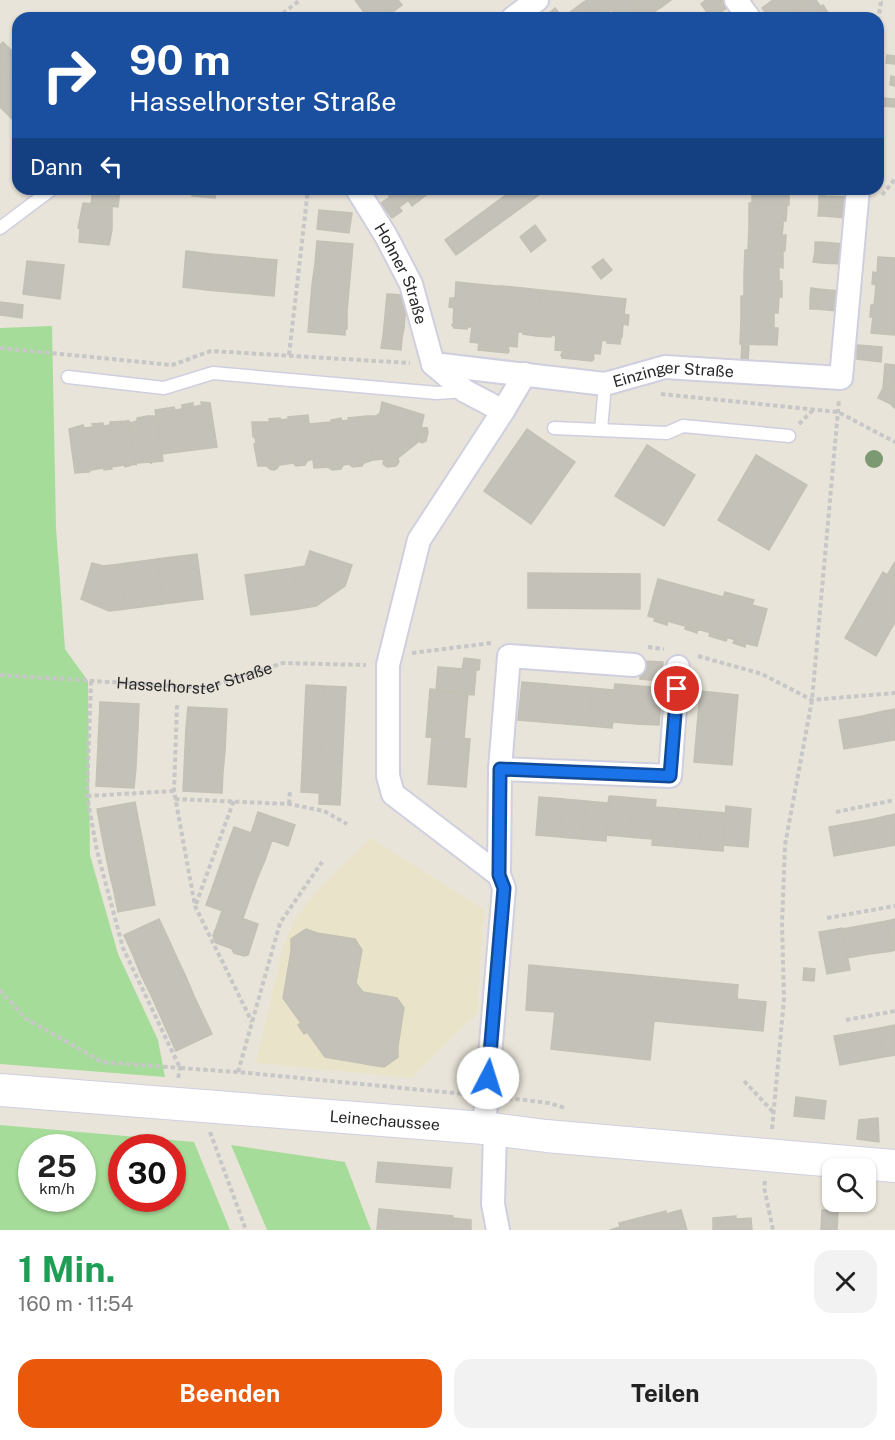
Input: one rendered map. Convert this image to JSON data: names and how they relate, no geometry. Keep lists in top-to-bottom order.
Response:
{
  "streets": {
    "street": ["Hohner Straße", "Einzinger Straße", "Leinechaussee"],
    "path": ["Hasselhorster Straße"]
  },
  "crossings": [
    ["Hohner Straße", "Einzinger Straße"]
  ],
  "page": {
    "turn": ["90 m", "Hasselhorster Straße"],
    "then": "Dann",
    "speed": "25 km/h",
    "limit": "30",
    "heading": ["1 Min.", "160 m · 11:54"],
    "buttons": ["Beenden", "Teilen"]
  }
}
